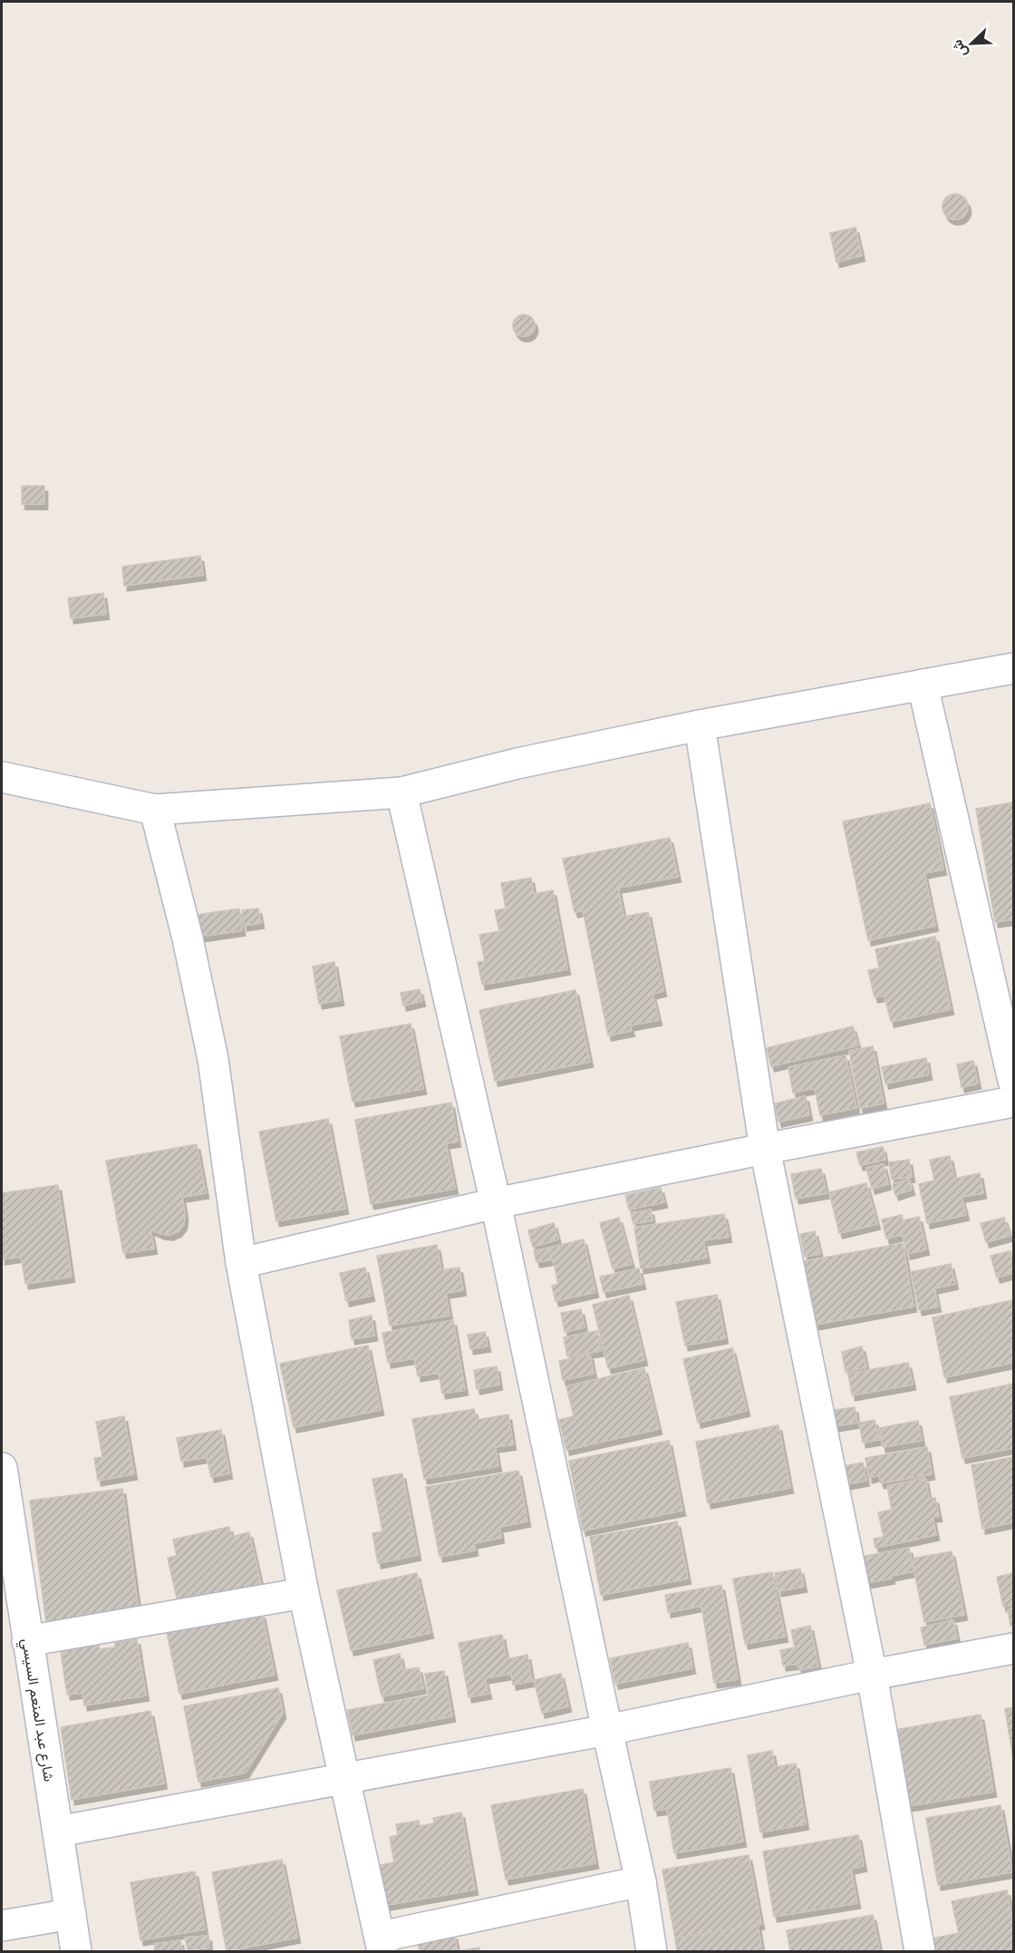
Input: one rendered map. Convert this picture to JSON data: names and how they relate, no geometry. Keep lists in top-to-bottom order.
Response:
{
  "streets": {
    "street": ["شارع عبد المنعم السيسي"]
  },
  "north": "bottom left"
}
